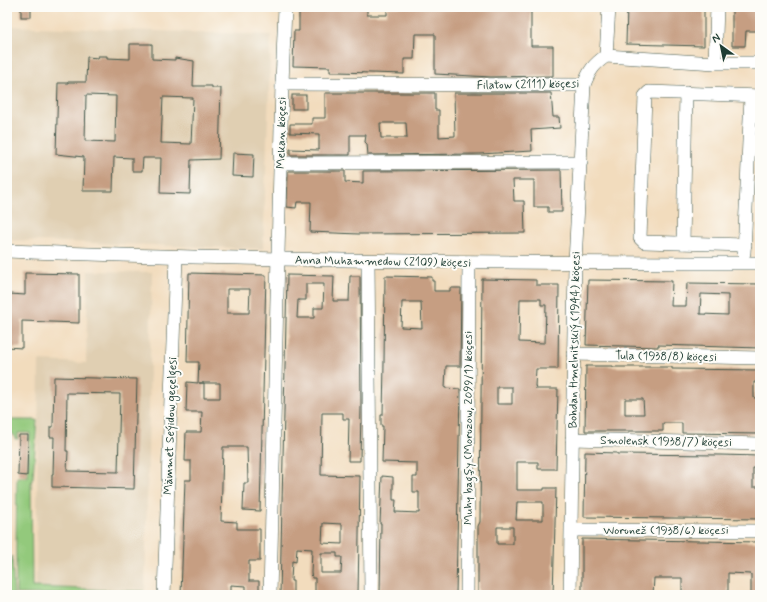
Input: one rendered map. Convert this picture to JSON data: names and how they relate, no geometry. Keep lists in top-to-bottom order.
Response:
{
  "streets": {
    "street": [
      "Filatow (2111) köçesi",
      "Mekan köçesi",
      "Anna Muhammedow (2109) köçesi",
      "Bohdan Hmelnitskiý (1944) köçesi",
      "Tula (1938/8) köçesi",
      "Mämmet Seýidow geçelgesi",
      "Muhy bagşy (Morozow, 2099/1) köçesi",
      "Smolensk (1938/7) köçesi",
      "Woronež (1938/6) köçesi"
    ]
  },
  "crossings": [
    ["Filatow (2111) köçesi", "Mekan köçesi"],
    ["Filatow (2111) köçesi", "Bohdan Hmelnitskiý (1944) köçesi"],
    ["Mekan köçesi", "Anna Muhammedow (2109) köçesi"],
    ["Anna Muhammedow (2109) köçesi", "Bohdan Hmelnitskiý (1944) köçesi"],
    ["Anna Muhammedow (2109) köçesi", "Mämmet Seýidow geçelgesi"],
    ["Anna Muhammedow (2109) köçesi", "Muhy bagşy (Morozow, 2099/1) köçesi"],
    ["Bohdan Hmelnitskiý (1944) köçesi", "Tula (1938/8) köçesi"],
    ["Bohdan Hmelnitskiý (1944) köçesi", "Smolensk (1938/7) köçesi"],
    ["Bohdan Hmelnitskiý (1944) köçesi", "Woronež (1938/6) köçesi"]
  ],
  "north": "top left"
}
